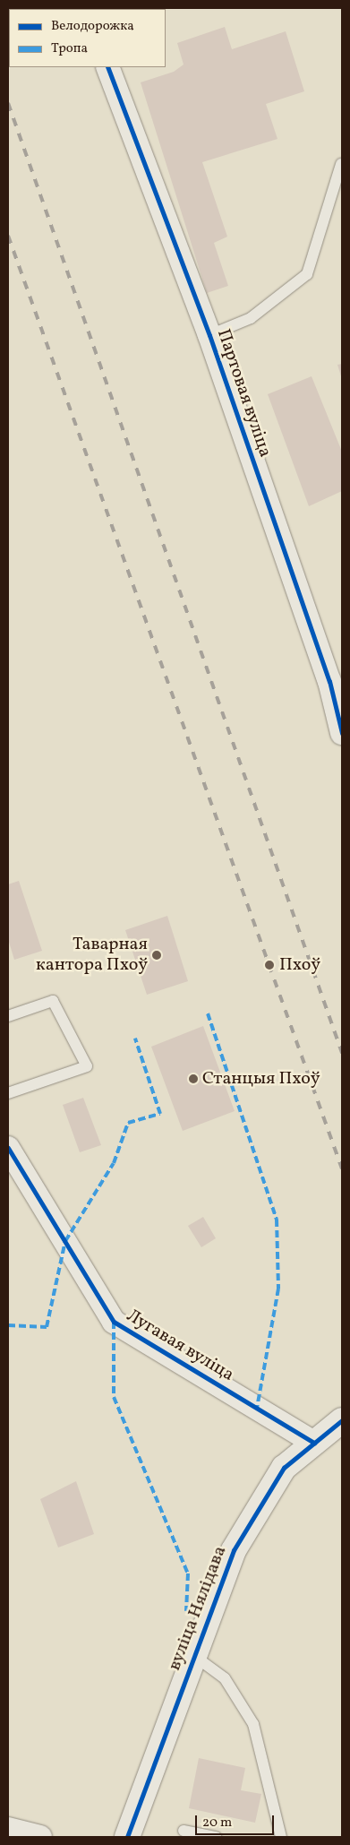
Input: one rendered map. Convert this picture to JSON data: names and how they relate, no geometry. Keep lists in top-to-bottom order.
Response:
{
  "streets": {
    "street": ["Партовая вуліца", "Лугавая вуліца", "вуліца Нялідава"]
  },
  "crossings": [
    ["Лугавая вуліца", "вуліца Нялідава"]
  ],
  "places": ["Таварная кантора Пхоў", "Пхоў", "Станцыя Пхоў"],
  "legend": ["Велодорожка", "Тропа"],
  "scale_bar": "20 m"
}
